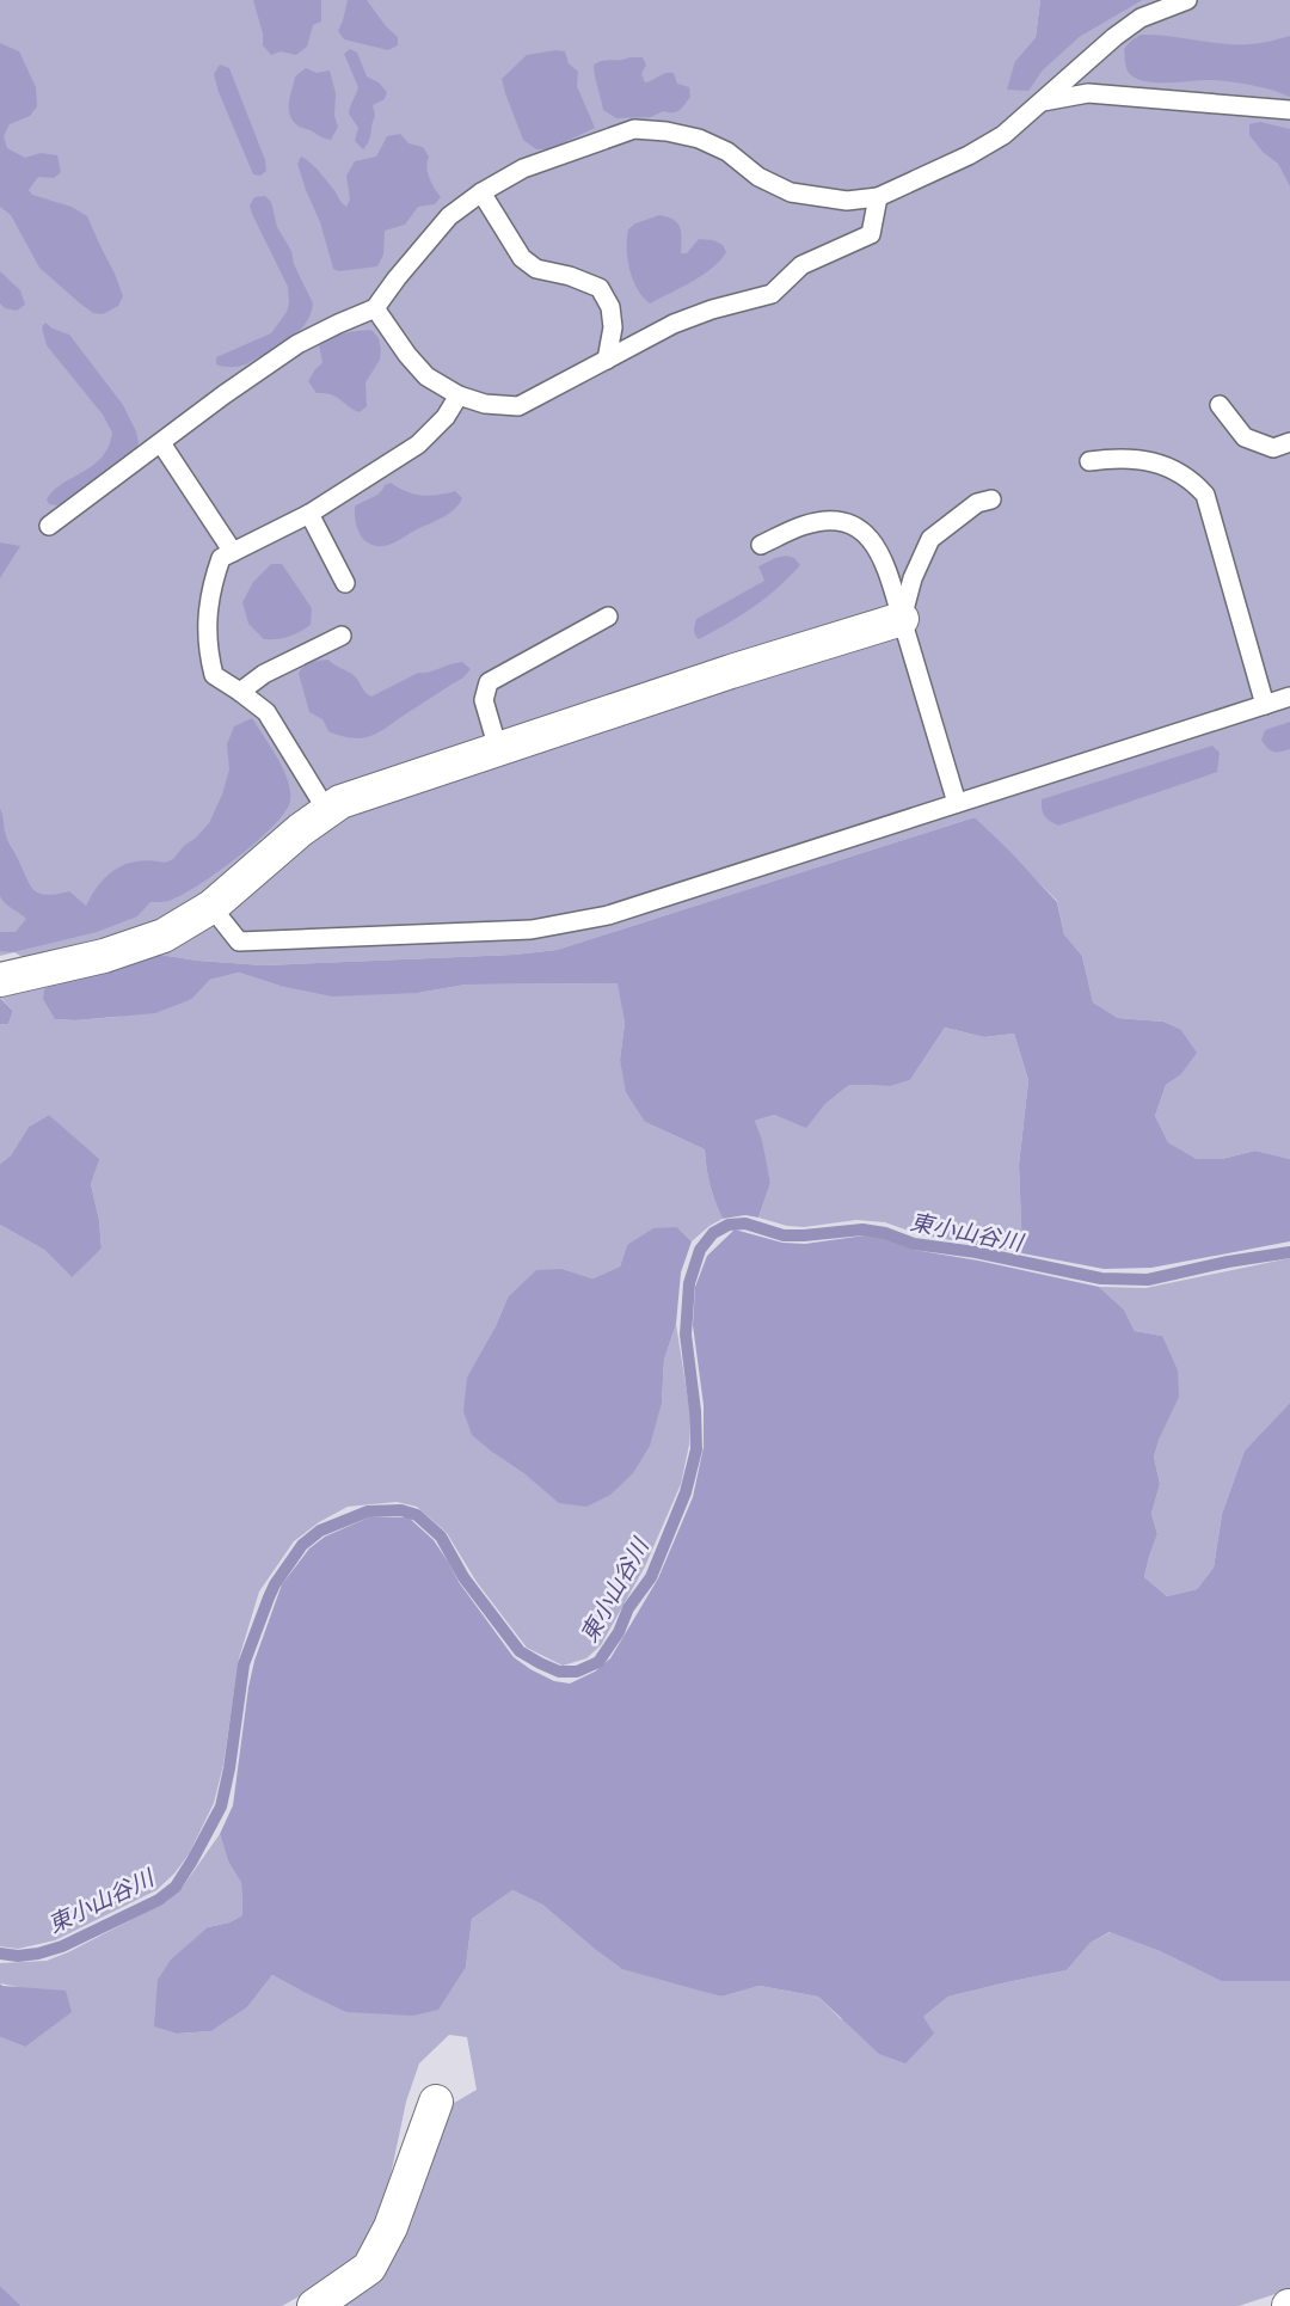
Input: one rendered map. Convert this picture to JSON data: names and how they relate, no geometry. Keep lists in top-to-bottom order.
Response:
{
  "water": ["東小山谷川"]
}
